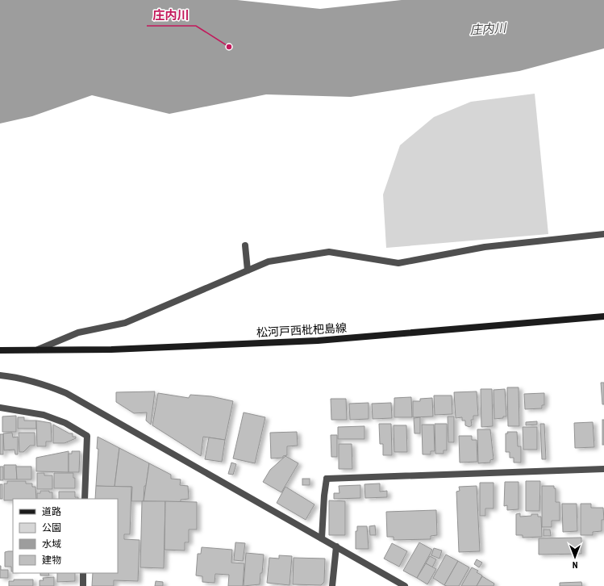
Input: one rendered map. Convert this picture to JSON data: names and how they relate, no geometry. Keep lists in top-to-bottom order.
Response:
{
  "streets": {
    "main road": ["松河戸西枇杷島線"]
  },
  "water": ["庄内川"],
  "places": ["庄内川"],
  "legend": [
    "道路",
    "公園",
    "水域",
    "建物"
  ],
  "north": "bottom"
}
